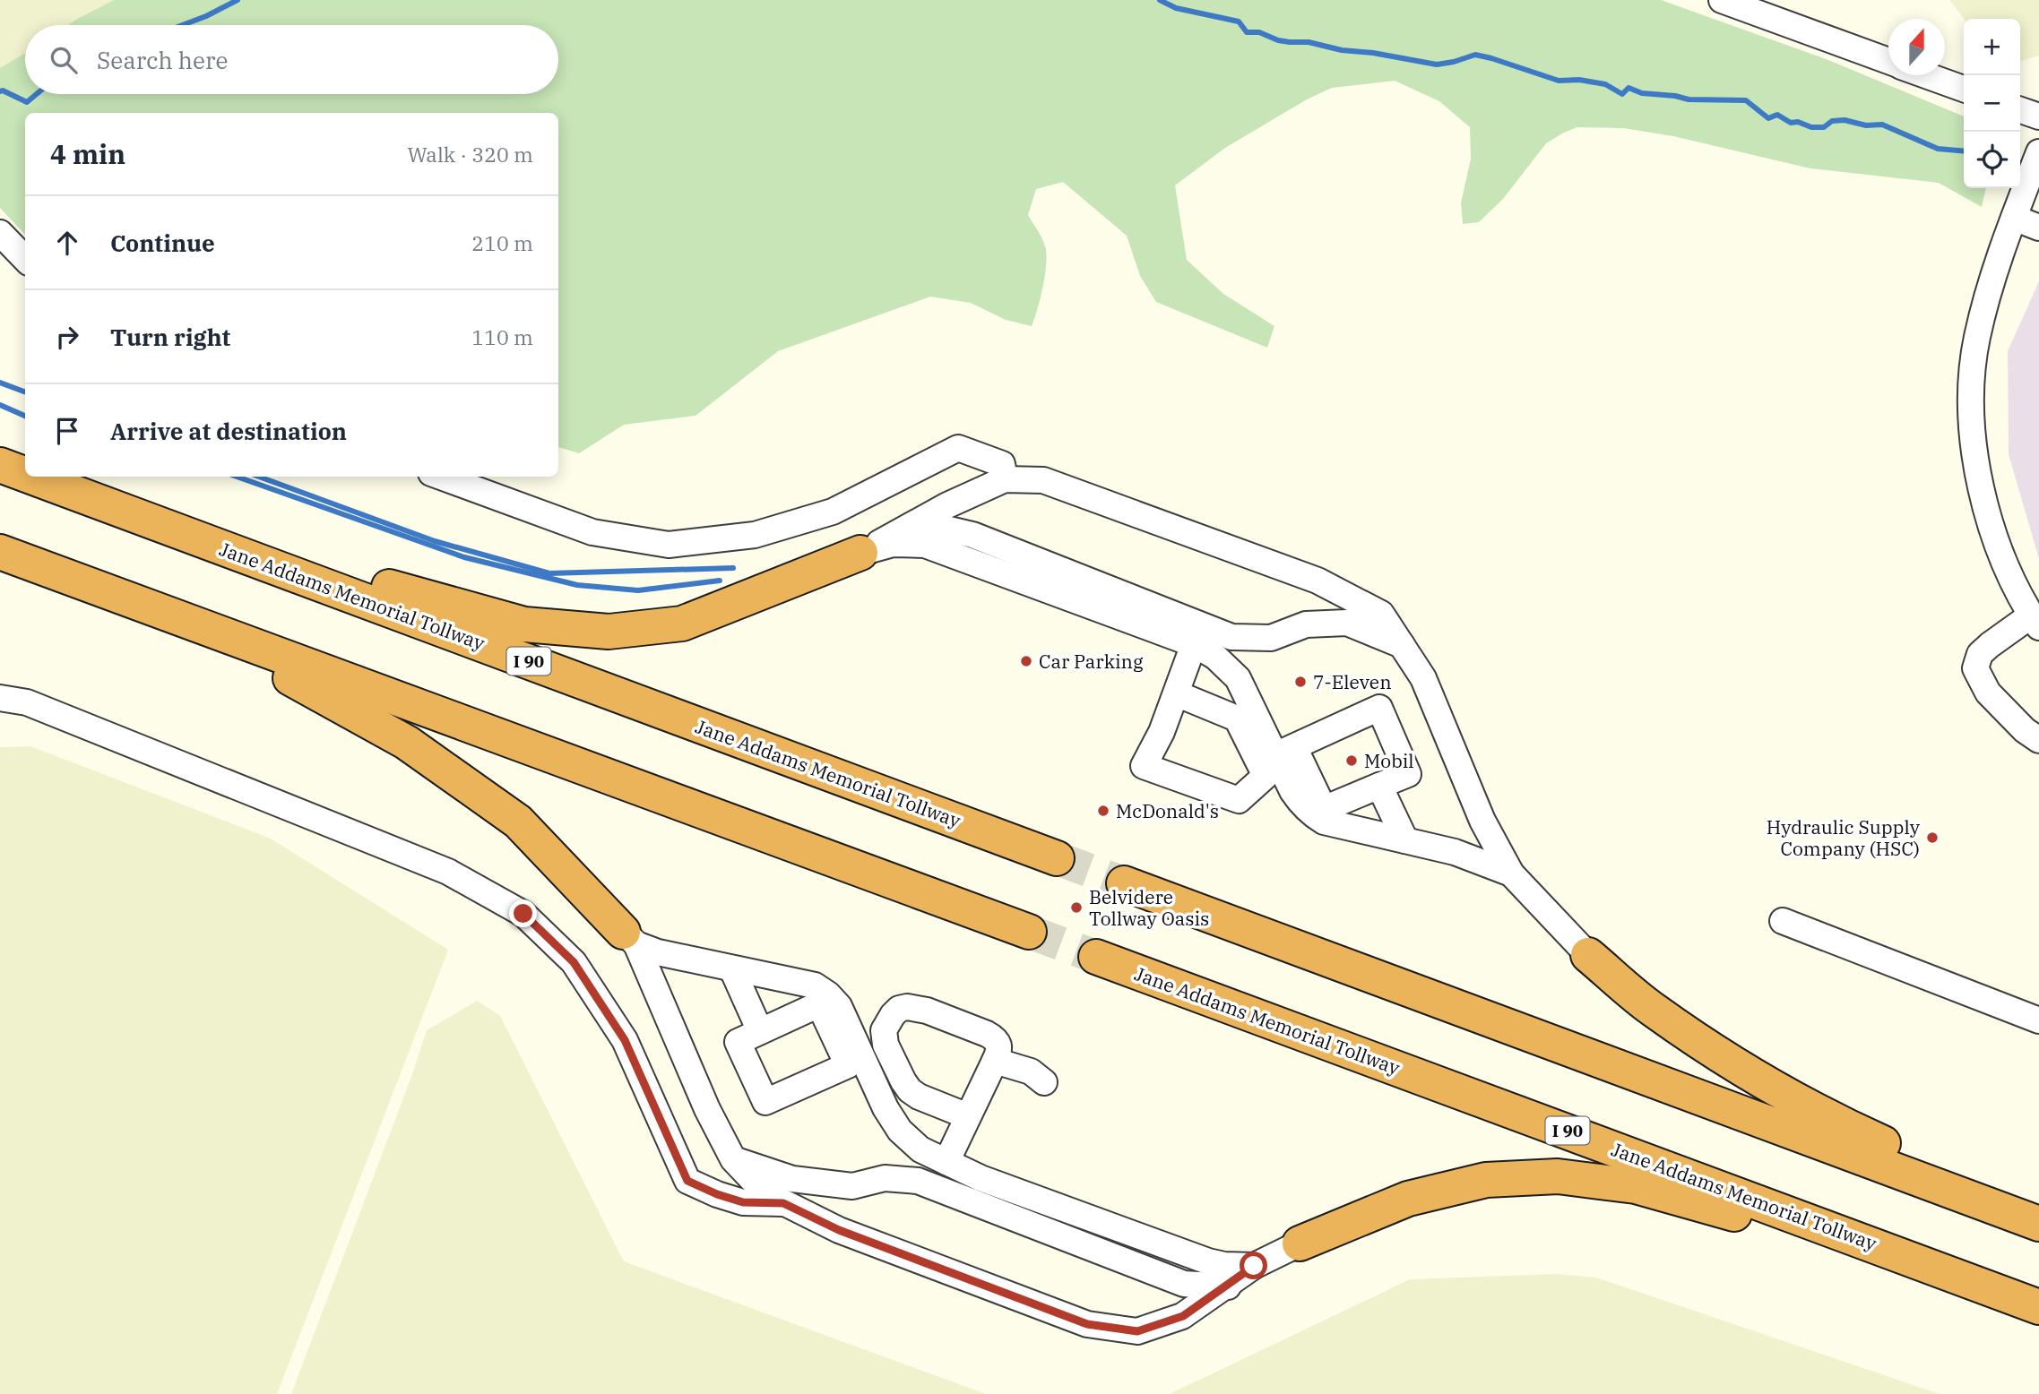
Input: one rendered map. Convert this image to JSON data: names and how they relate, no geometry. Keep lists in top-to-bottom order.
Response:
{
  "streets": {
    "highway": ["Jane Addams Memorial Tollway", "I 90"]
  },
  "places": [
    "Car Parking",
    "7-Eleven",
    "Mobil",
    "McDonald's",
    "Hydraulic Supply Company (HSC)",
    "Belvidere Tollway Oasis"
  ],
  "north": "top",
  "page": {
    "map_buttons": ["+", "−"],
    "search": "Search here",
    "heading": ["4 min", "Walk · 320 m"],
    "list": [
      ["Continue", "210 m"],
      ["Turn right", "110 m"],
      "Arrive at destination"
    ]
  }
}
